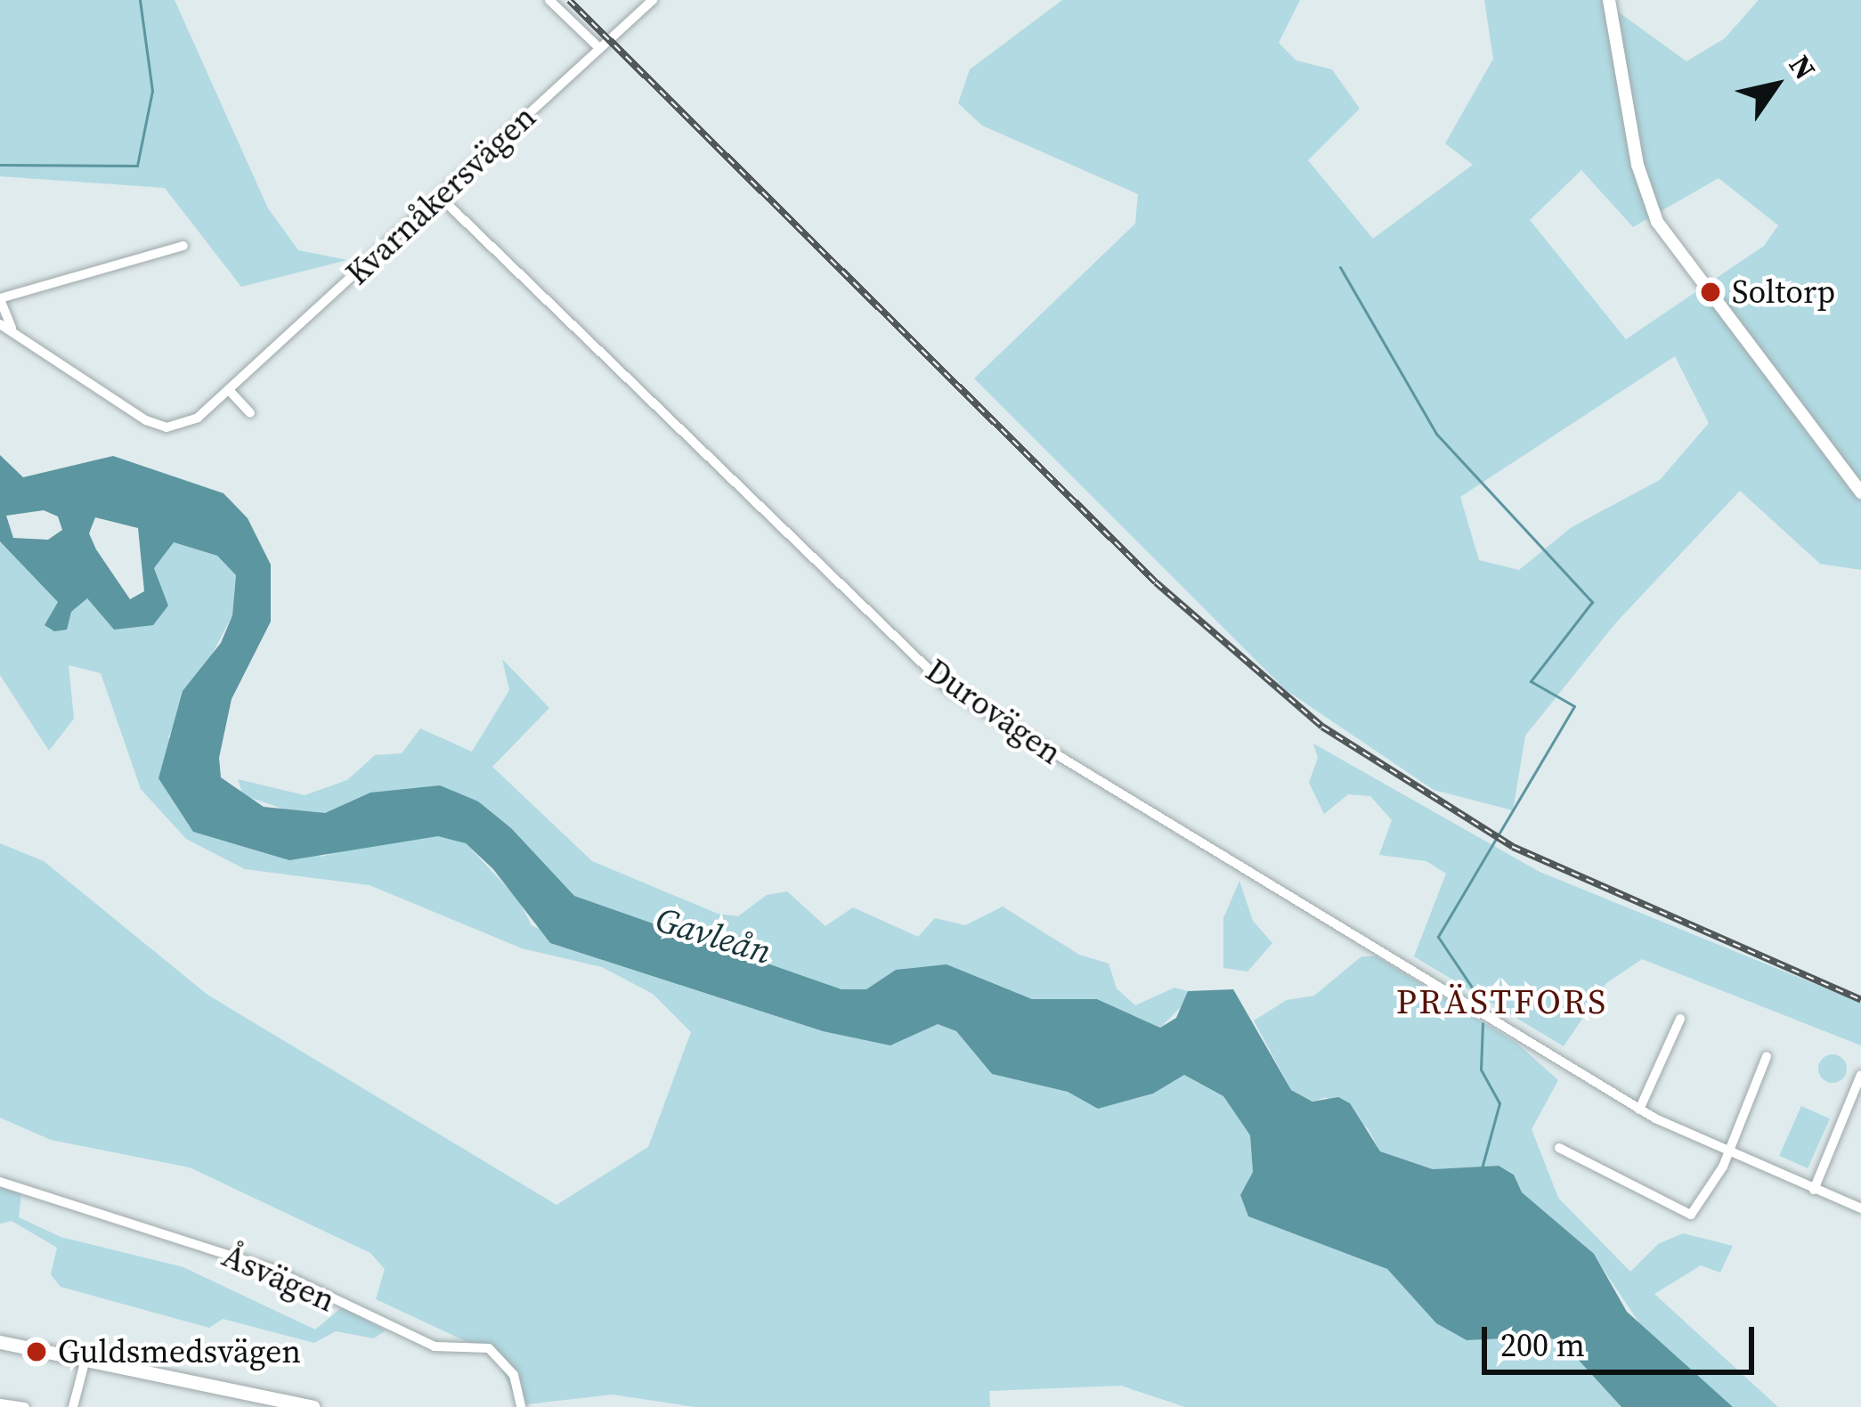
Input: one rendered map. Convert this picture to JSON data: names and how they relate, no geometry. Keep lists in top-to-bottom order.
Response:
{
  "streets": {
    "street": ["Kvarnåkersvägen", "Durovägen", "Åsvägen"]
  },
  "crossings": [
    ["Kvarnåkersvägen", "Durovägen"]
  ],
  "districts": ["PRÄSTFORS"],
  "water": ["Gavleån"],
  "places": ["Soltorp", "Guldsmedsvägen"],
  "scale_bar": "200 m",
  "north": "top right"
}
